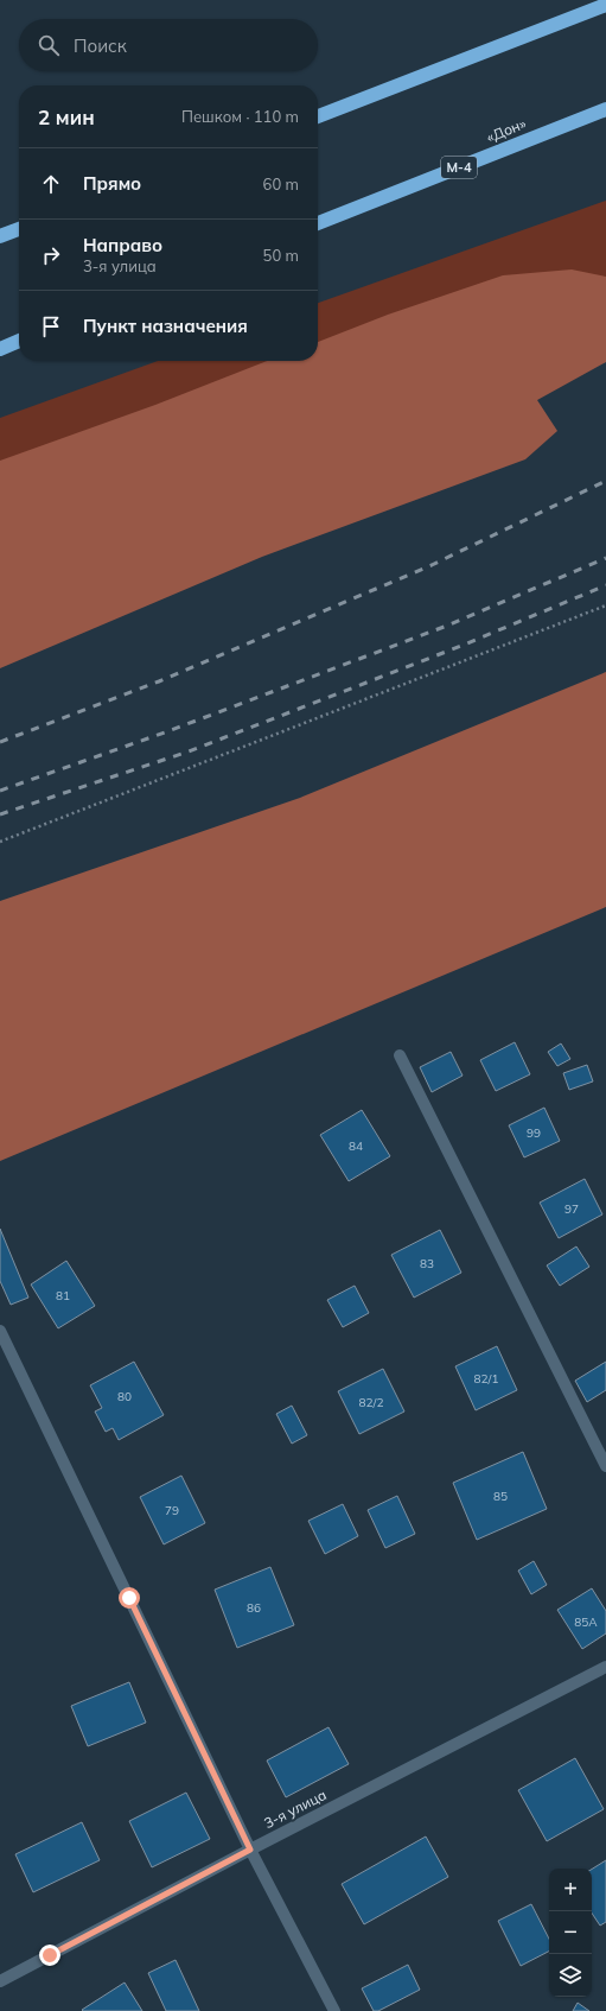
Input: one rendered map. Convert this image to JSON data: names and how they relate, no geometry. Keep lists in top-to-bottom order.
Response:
{
  "streets": {
    "highway": ["«Дон»", "М-4"],
    "lane": ["3-я улица"]
  },
  "house_numbers": [
    "99",
    "84",
    "97",
    "83",
    "81",
    "82/1",
    "80",
    "82/2",
    "85",
    "79",
    "86",
    "85А"
  ],
  "page": {
    "search": "Поиск",
    "heading": ["2 мин", "Пешком · 110 m"],
    "list": [
      ["Прямо", "60 m"],
      ["Направо", "3-я улица", "50 m"],
      "Пункт назначения"
    ],
    "map_buttons": ["+", "−"]
  }
}
